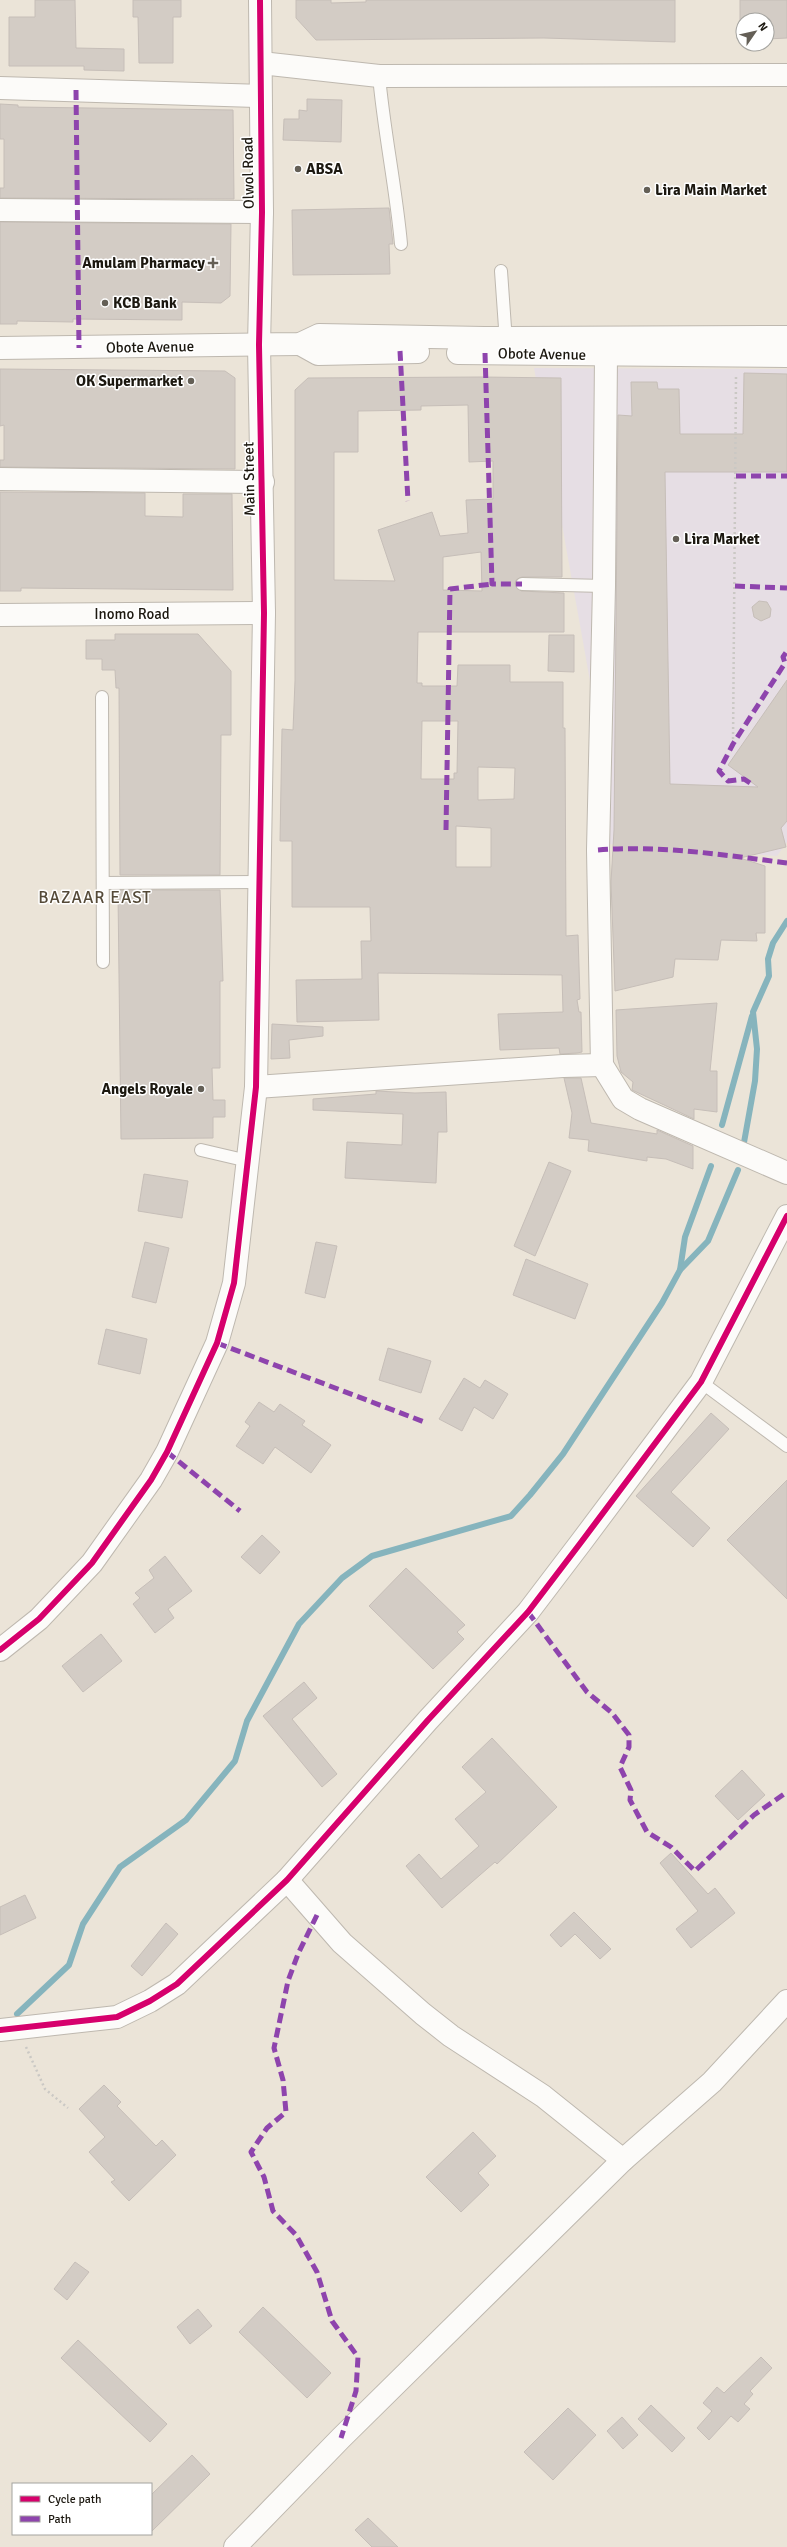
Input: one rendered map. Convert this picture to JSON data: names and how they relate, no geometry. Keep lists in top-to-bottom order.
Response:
{
  "streets": {
    "street": [
      "Olwol Road",
      "Obote Avenue",
      "Main Street",
      "Inomo Road"
    ]
  },
  "crossings": [
    ["Olwol Road", "Obote Avenue"],
    ["Olwol Road", "Main Street"],
    ["Obote Avenue", "Main Street"],
    ["Main Street", "Inomo Road"]
  ],
  "districts": ["BAZAAR EAST"],
  "places": {
    "other": [
      "ABSA",
      "Lira Main Market",
      "KCB Bank",
      "OK Supermarket",
      "Lira Market",
      "Angels Royale"
    ],
    "health": ["Amulam Pharmacy"]
  },
  "legend": ["Cycle path", "Path"],
  "north": "top right"
}
